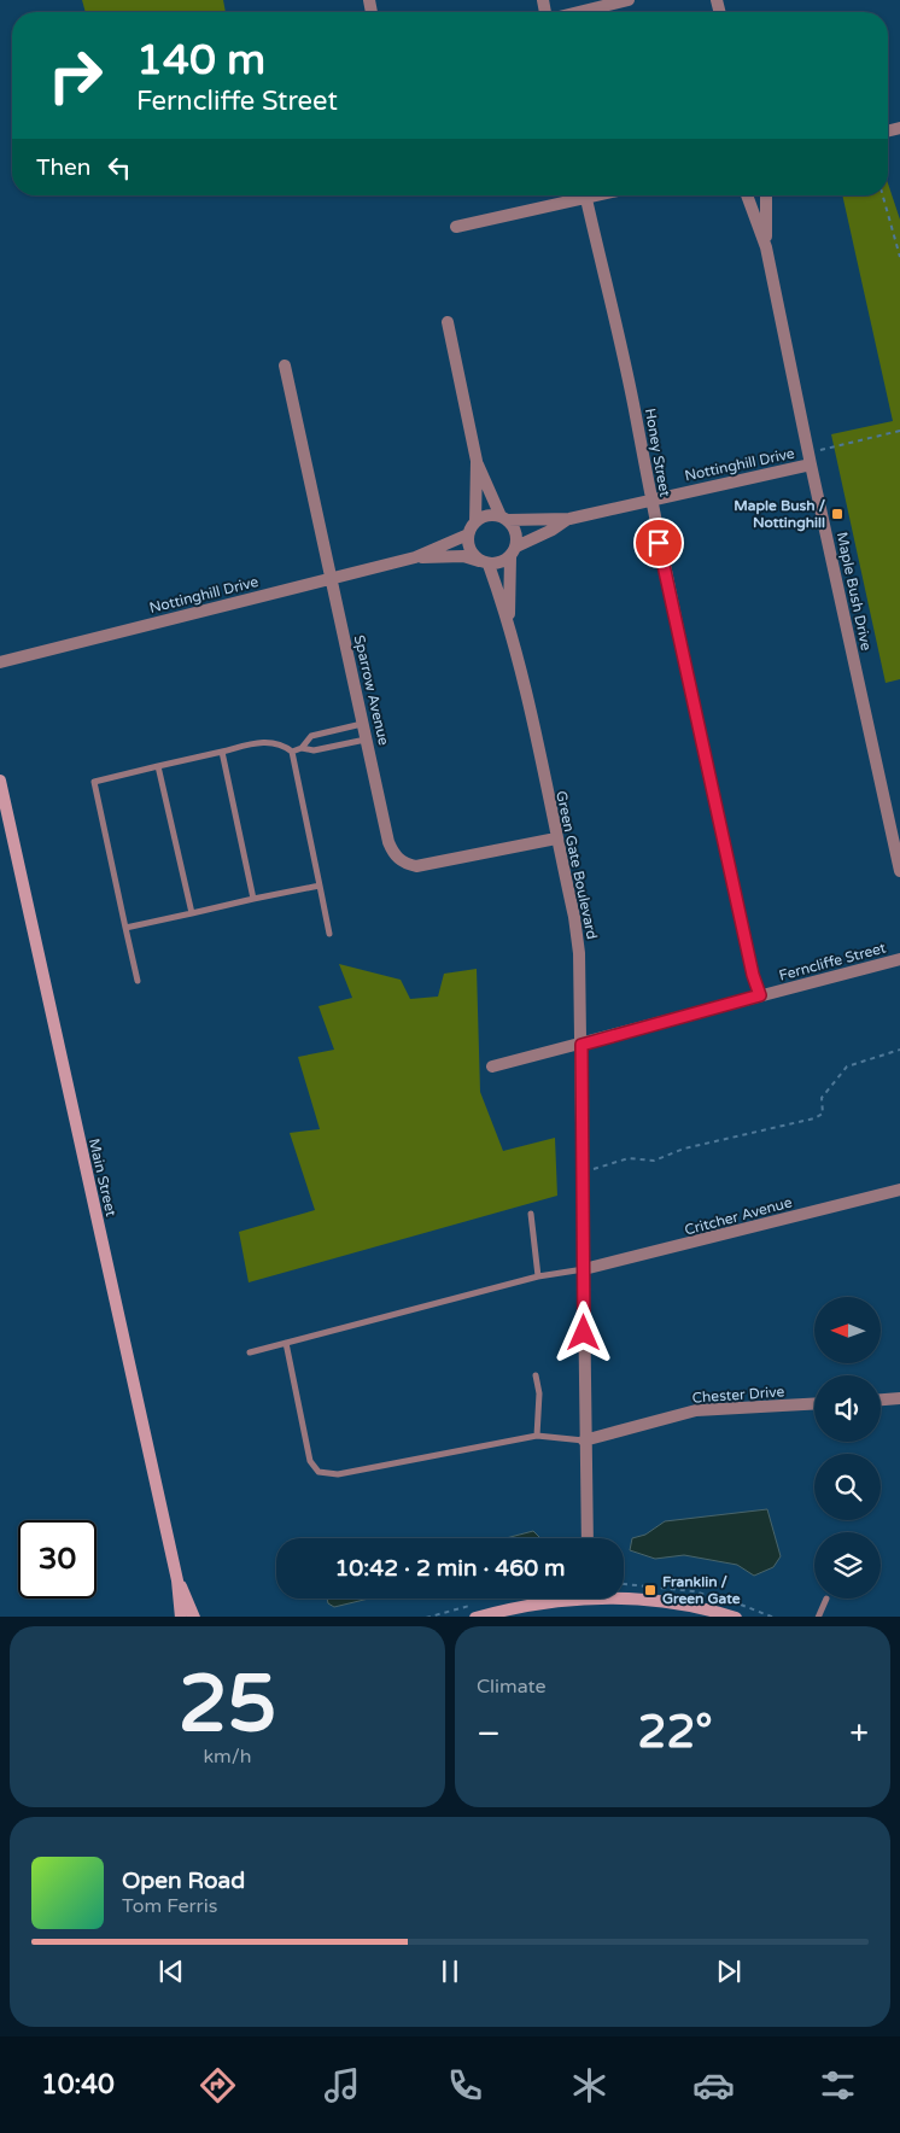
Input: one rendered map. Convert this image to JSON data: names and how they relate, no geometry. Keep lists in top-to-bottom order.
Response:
{
  "streets": {
    "main road": ["Main Street"],
    "street": [
      "Honey Street",
      "Nottinghill Drive",
      "Maple Bush Drive",
      "Sparrow Avenue",
      "Green Gate Boulevard",
      "Ferncliffe Street",
      "Critcher Avenue",
      "Chester Drive"
    ]
  },
  "crossings": [
    ["Honey Street", "Nottinghill Drive"],
    ["Honey Street", "Ferncliffe Street"],
    ["Nottinghill Drive", "Maple Bush Drive"],
    ["Nottinghill Drive", "Sparrow Avenue"],
    ["Nottinghill Drive", "Green Gate Boulevard"],
    ["Sparrow Avenue", "Green Gate Boulevard"],
    ["Green Gate Boulevard", "Ferncliffe Street"],
    ["Green Gate Boulevard", "Critcher Avenue"],
    ["Green Gate Boulevard", "Chester Drive"]
  ],
  "places": {
    "transit": ["Maple Bush / Nottinghill", "Franklin / Green Gate"]
  },
  "north": "left",
  "page": {
    "turn": ["140 m", "Ferncliffe Street"],
    "then": "Then",
    "limit": "30",
    "trip": "10:42 · 2 min · 460 m",
    "tile": [
      ["25", "km/h"],
      "Climate"
    ],
    "heat": ["−", "22°", "+"],
    "song": ["Open Road", "Tom Ferris"],
    "tabs": "10:40"
  }
}
